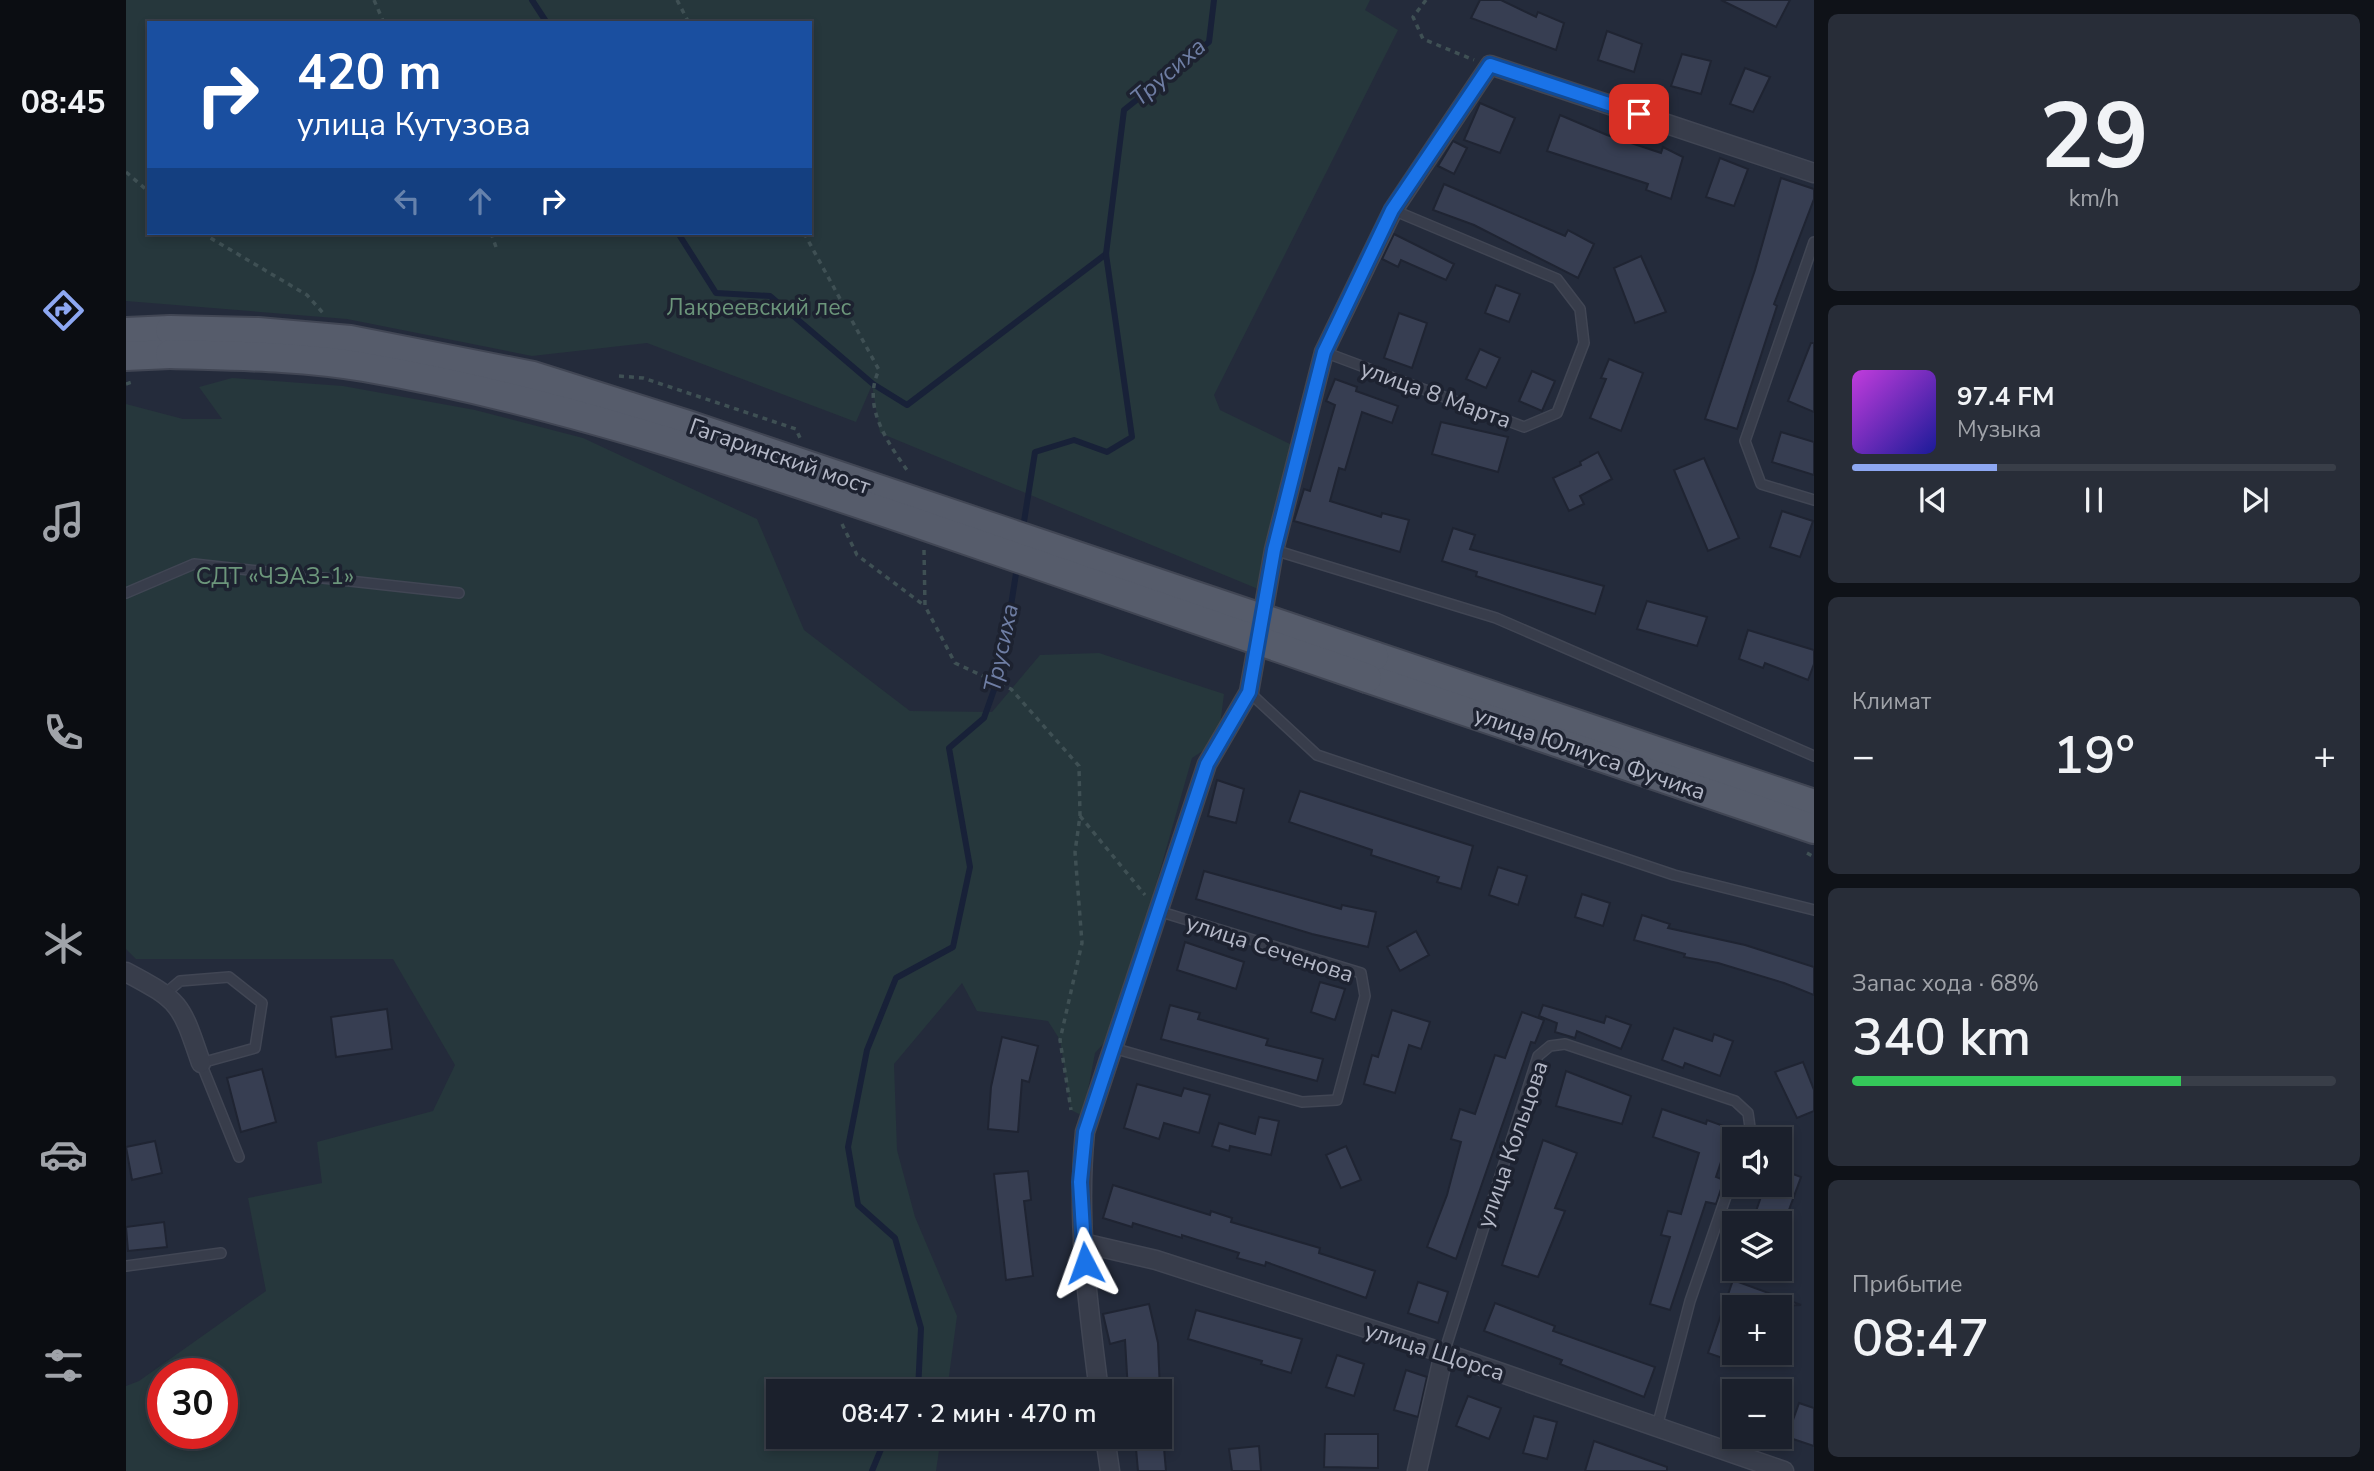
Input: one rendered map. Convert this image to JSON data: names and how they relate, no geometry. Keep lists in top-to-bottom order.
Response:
{
  "streets": {
    "main road": ["Гагаринский мост", "улица Юлиуса Фучика"],
    "street": ["улица Щорса"],
    "lane": ["улица 8 Марта", "улица Сеченова", "улица Кольцова"]
  },
  "crossings": [
    ["Гагаринский мост", "улица Юлиуса Фучика"],
    ["улица Кольцова", "улица Щорса"]
  ],
  "water": ["Трусиха"],
  "parks": ["Лакреевский лес", "СДТ «ЧЭАЗ-1»"],
  "page": {
    "tabs": "08:45",
    "tile": [
      ["29", "km/h"],
      "Климат",
      ["Запас хода · 68%", "340 km"],
      ["Прибытие", "08:47"]
    ],
    "turn": ["420 m", "улица Кутузова"],
    "song": ["97.4 FM", "Музыка"],
    "heat": ["−", "19°", "+"],
    "map_buttons": ["+", "−"],
    "limit": "30",
    "trip": "08:47 · 2 мин · 470 m"
  }
}
